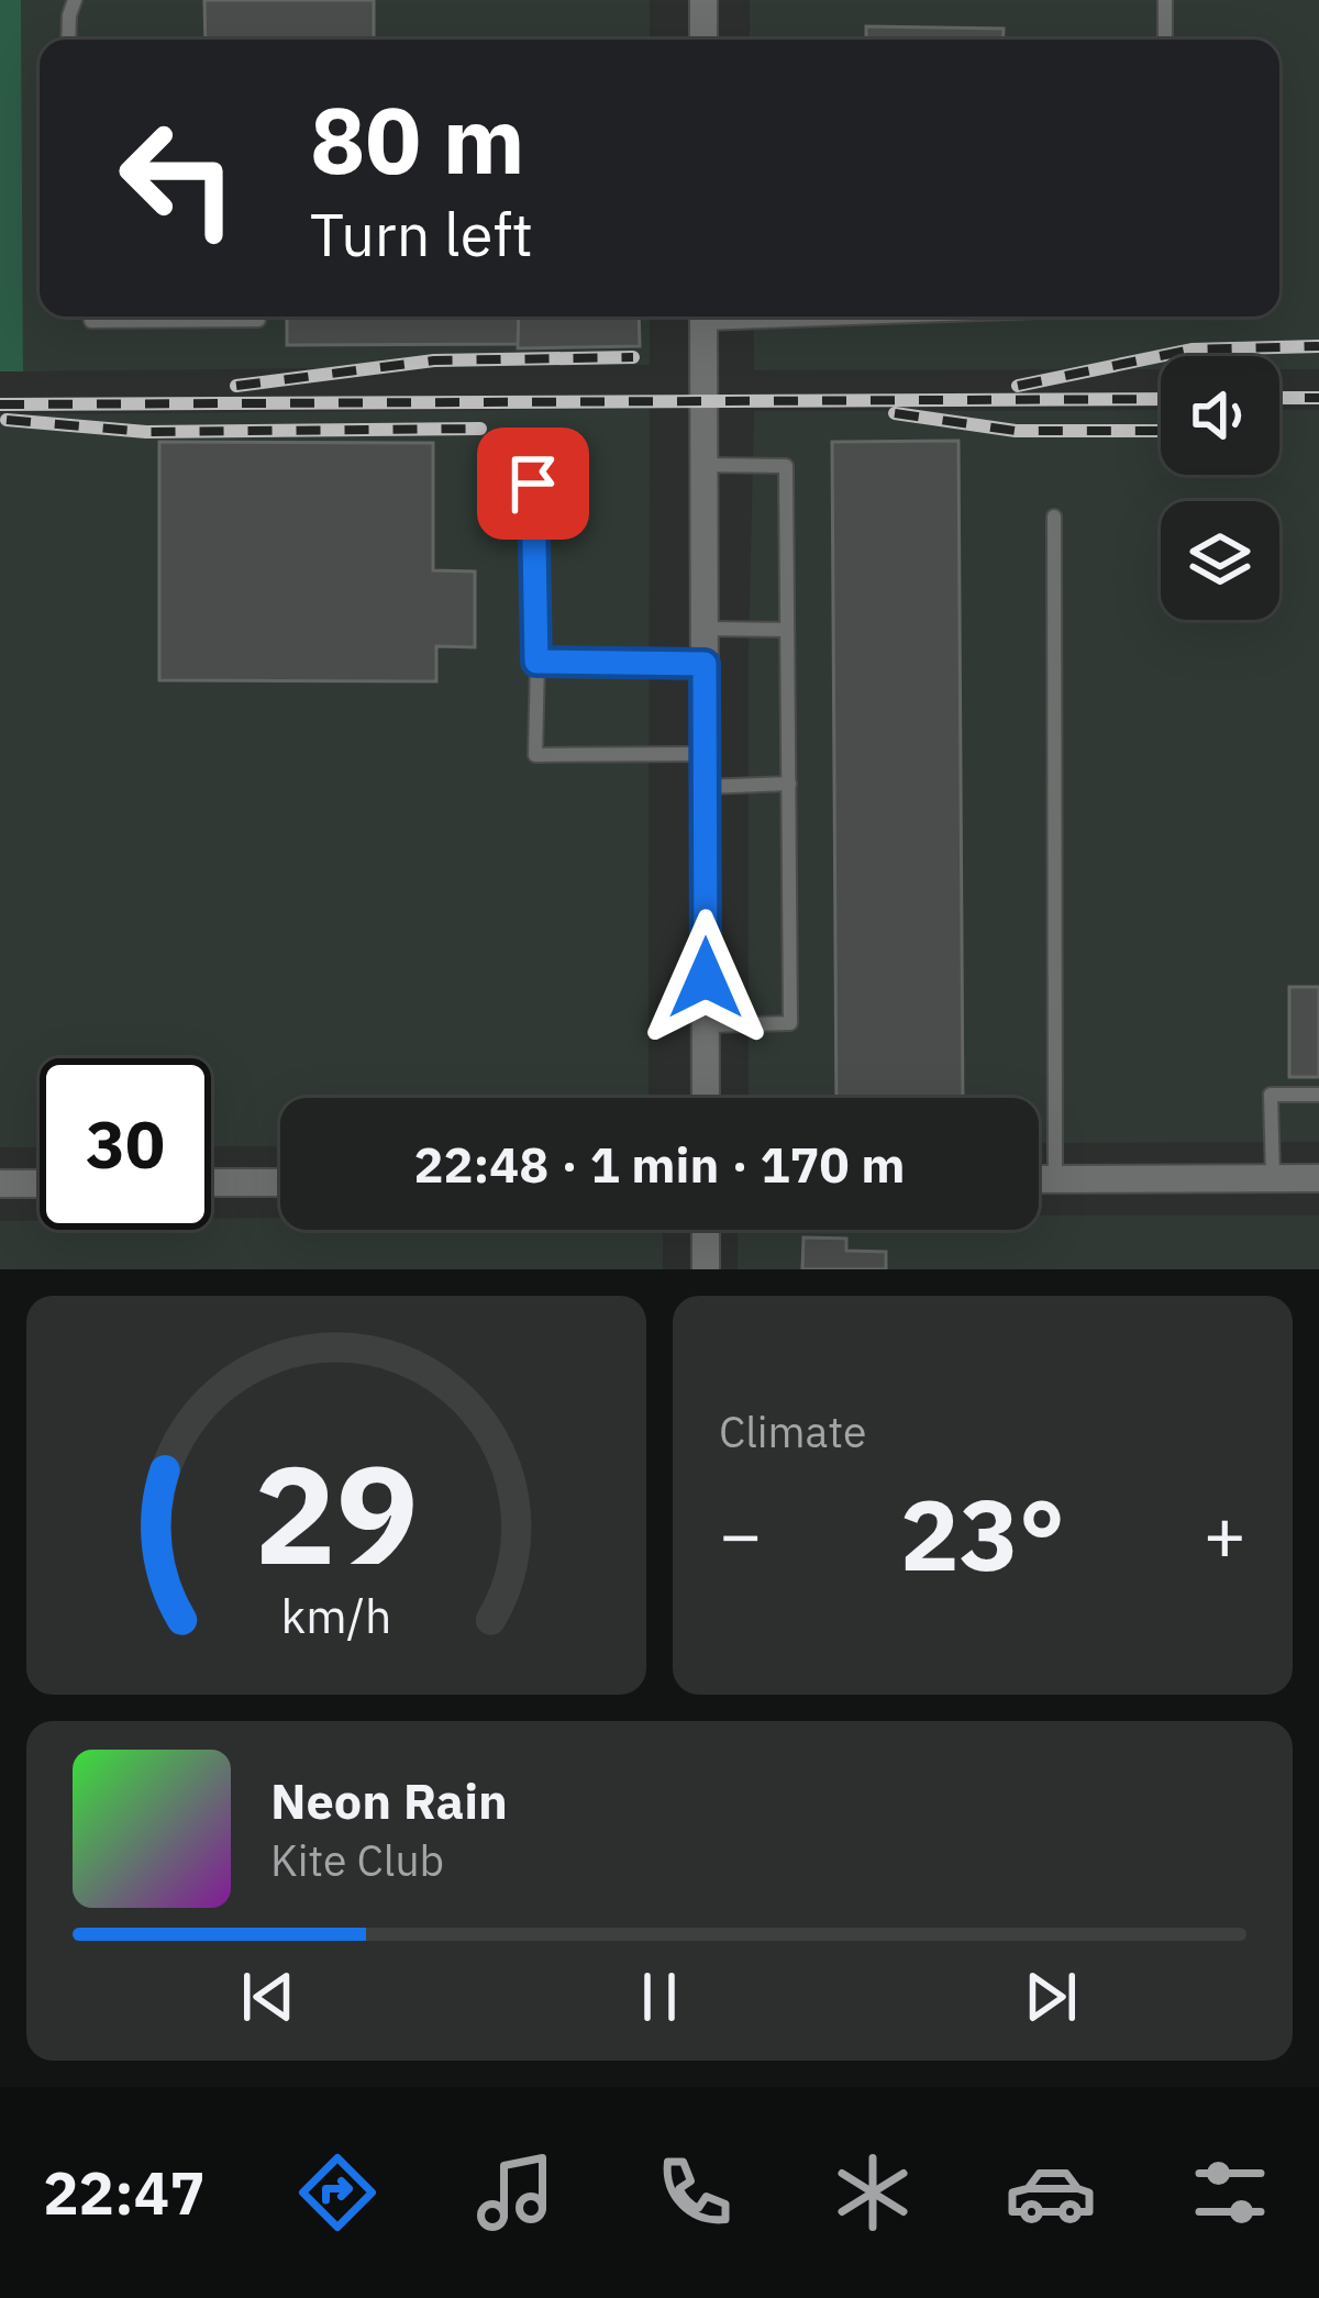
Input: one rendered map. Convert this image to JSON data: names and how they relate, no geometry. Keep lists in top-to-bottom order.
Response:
{
  "page": {
    "turn": ["80 m", "Turn left"],
    "limit": "30",
    "trip": "22:48 · 1 min · 170 m",
    "tile": "Climate",
    "heat": ["−", "23°", "+"],
    "song": ["Neon Rain", "Kite Club"],
    "tabs": "22:47",
    "gauge": ["29", "km/h"]
  }
}
